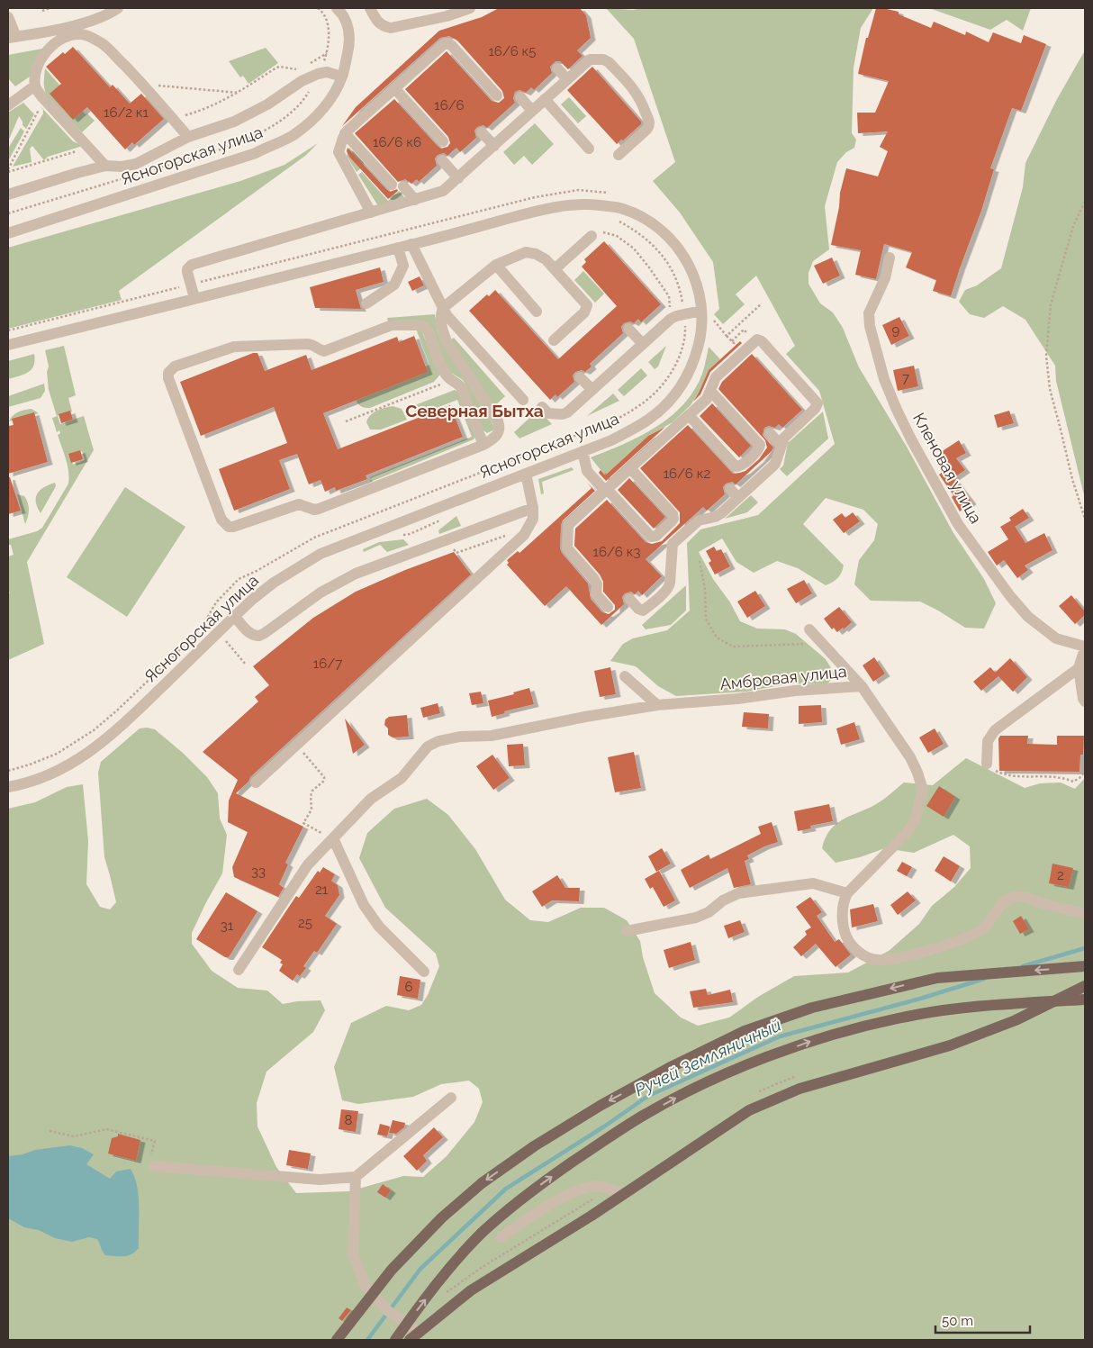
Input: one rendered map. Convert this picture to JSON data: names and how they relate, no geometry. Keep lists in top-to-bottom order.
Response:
{
  "streets": {
    "street": ["Ясногорская улица", "Кленовая улица", "Амбровая улица"]
  },
  "districts": ["Северная Бытха"],
  "water": ["Ручей Земляничный"],
  "house_numbers": [
    "16/6 к5",
    "16/6",
    "16/2 к1",
    "16/6 к6",
    "9",
    "7",
    "16/6 к2",
    "16/6 к3",
    "16/7",
    "33",
    "2",
    "21",
    "25",
    "31",
    "6",
    "8"
  ],
  "scale_bar": "50 m"
}
